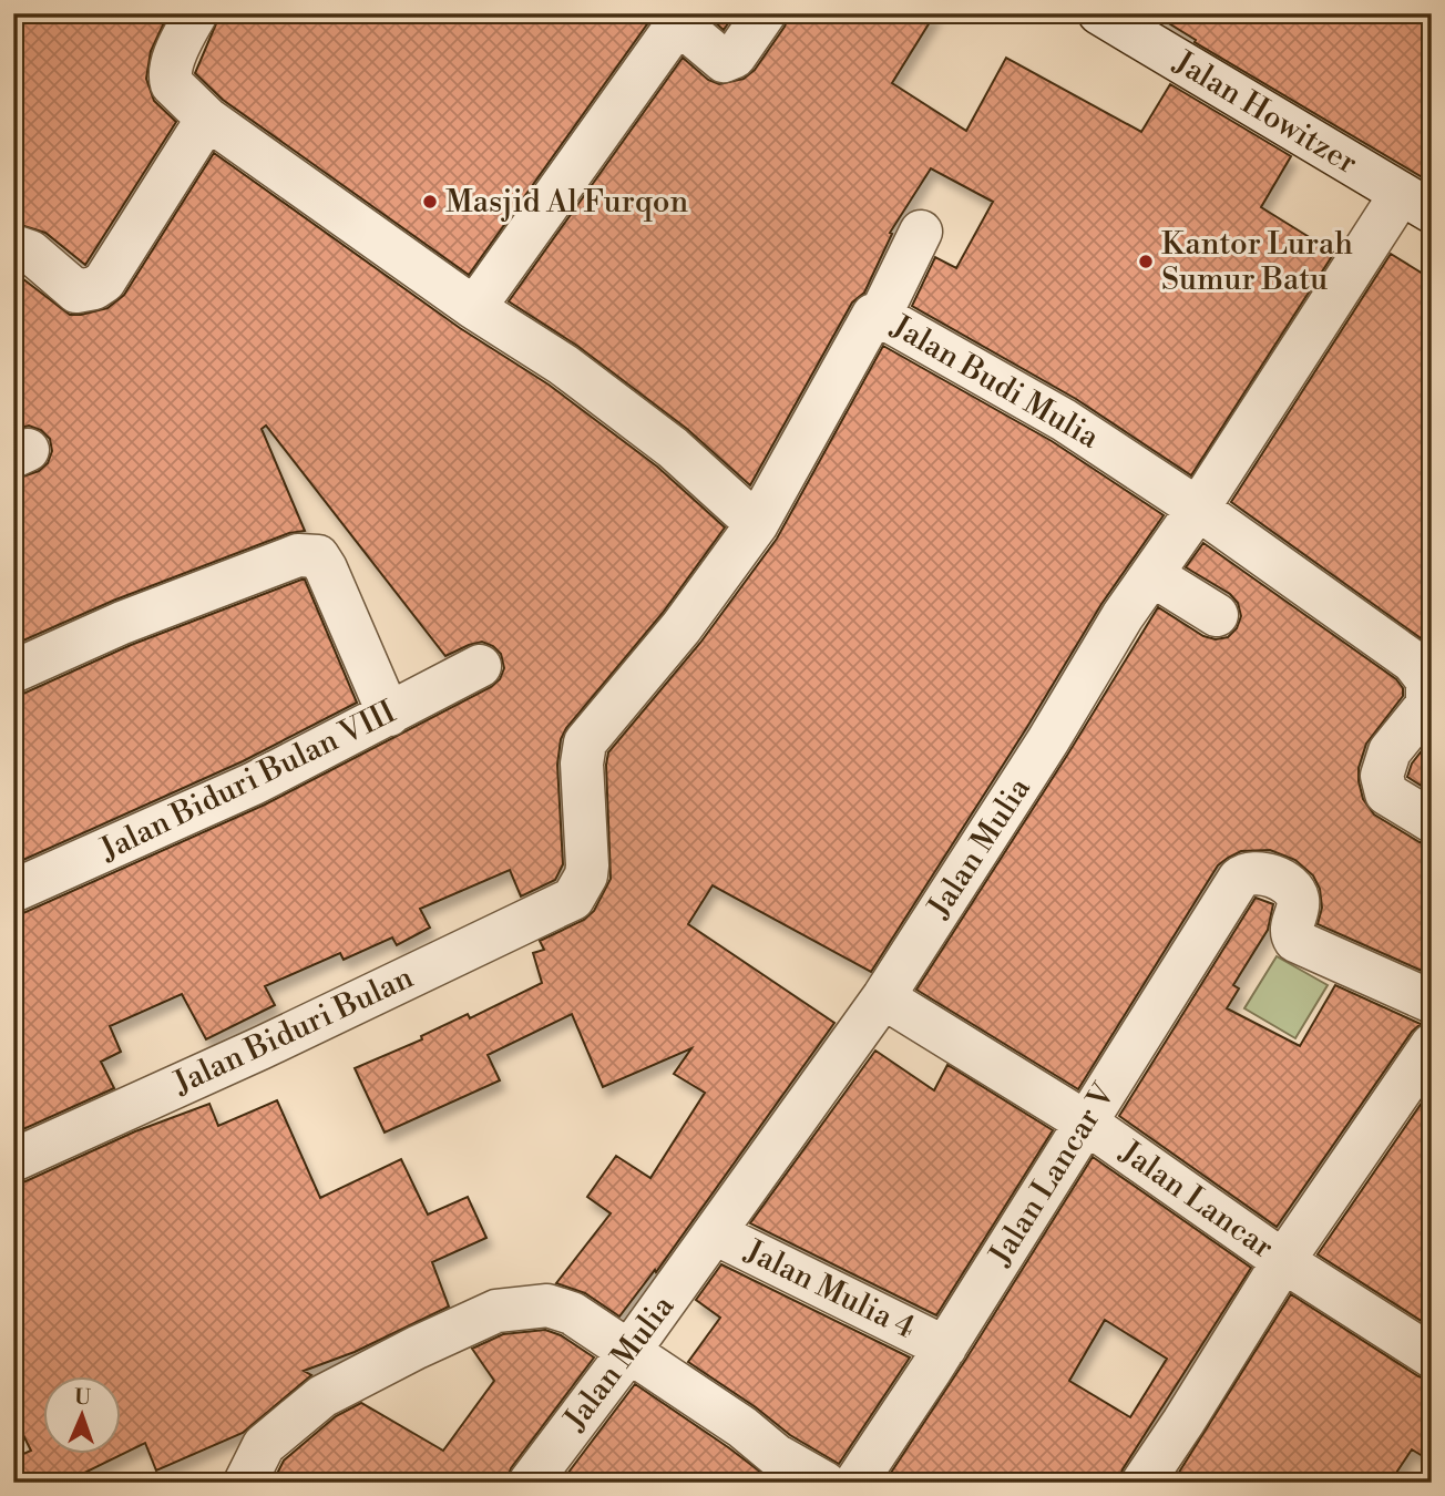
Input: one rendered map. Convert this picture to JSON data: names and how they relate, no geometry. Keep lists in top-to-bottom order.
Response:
{
  "streets": {
    "street": [
      "Jalan Howitzer",
      "Jalan Budi Mulia",
      "Jalan Biduri Bulan VIII",
      "Jalan Mulia",
      "Jalan Biduri Bulan",
      "Jalan Lancar V",
      "Jalan Lancar",
      "Jalan Mulia 4"
    ]
  },
  "crossings": [
    ["Jalan Howitzer", "Jalan Mulia"],
    ["Jalan Budi Mulia", "Jalan Mulia"],
    ["Jalan Budi Mulia", "Jalan Biduri Bulan"],
    ["Jalan Mulia", "Jalan Lancar"],
    ["Jalan Mulia", "Jalan Mulia 4"],
    ["Jalan Lancar V", "Jalan Lancar"],
    ["Jalan Lancar V", "Jalan Mulia 4"]
  ],
  "places": ["Masjid Al Furqon", "Kantor Lurah Sumur Batu"],
  "north": "top"
}
